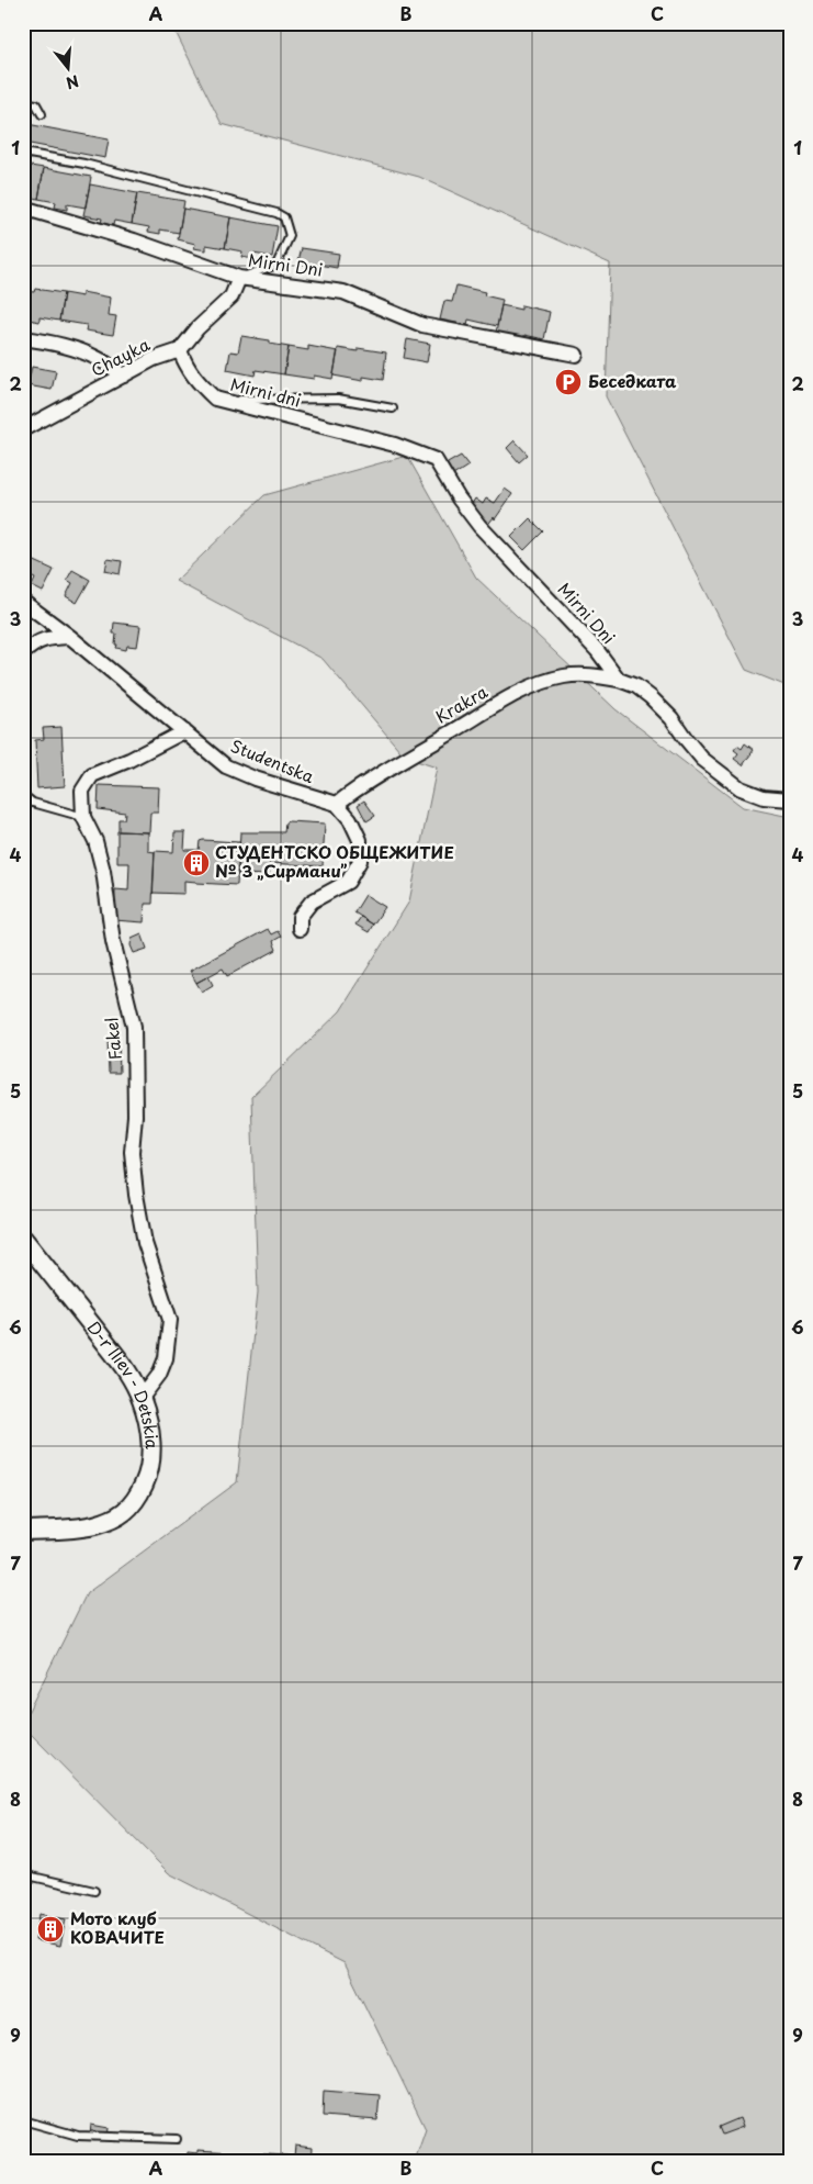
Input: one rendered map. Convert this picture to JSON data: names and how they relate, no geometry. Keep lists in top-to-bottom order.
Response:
{
  "streets": {
    "street": [
      "Mirni Dni",
      "Chayka",
      "Mirni dni",
      "Krakra",
      "Studentska",
      "Fakel",
      "D-r Iliev - Detskia"
    ]
  },
  "crossings": [
    ["Mirni Dni", "Mirni dni"],
    ["Mirni Dni", "Krakra"],
    ["Chayka", "Mirni dni"],
    ["Krakra", "Studentska"],
    ["Studentska", "Fakel"],
    ["Fakel", "D-r Iliev - Detskia"]
  ],
  "places": {
    "parking": ["Беседката"],
    "building": ["СТУДЕНТСКО ОБЩЕЖИТИЕ № 3 „Сирмани”", "Мото клуб КОВАЧИТЕ"]
  },
  "north": "bottom",
  "grid": {
    "columns": ["A", "B", "C"],
    "rows": [
      "1",
      "2",
      "3",
      "4",
      "5",
      "6",
      "7",
      "8",
      "9"
    ]
  }
}
